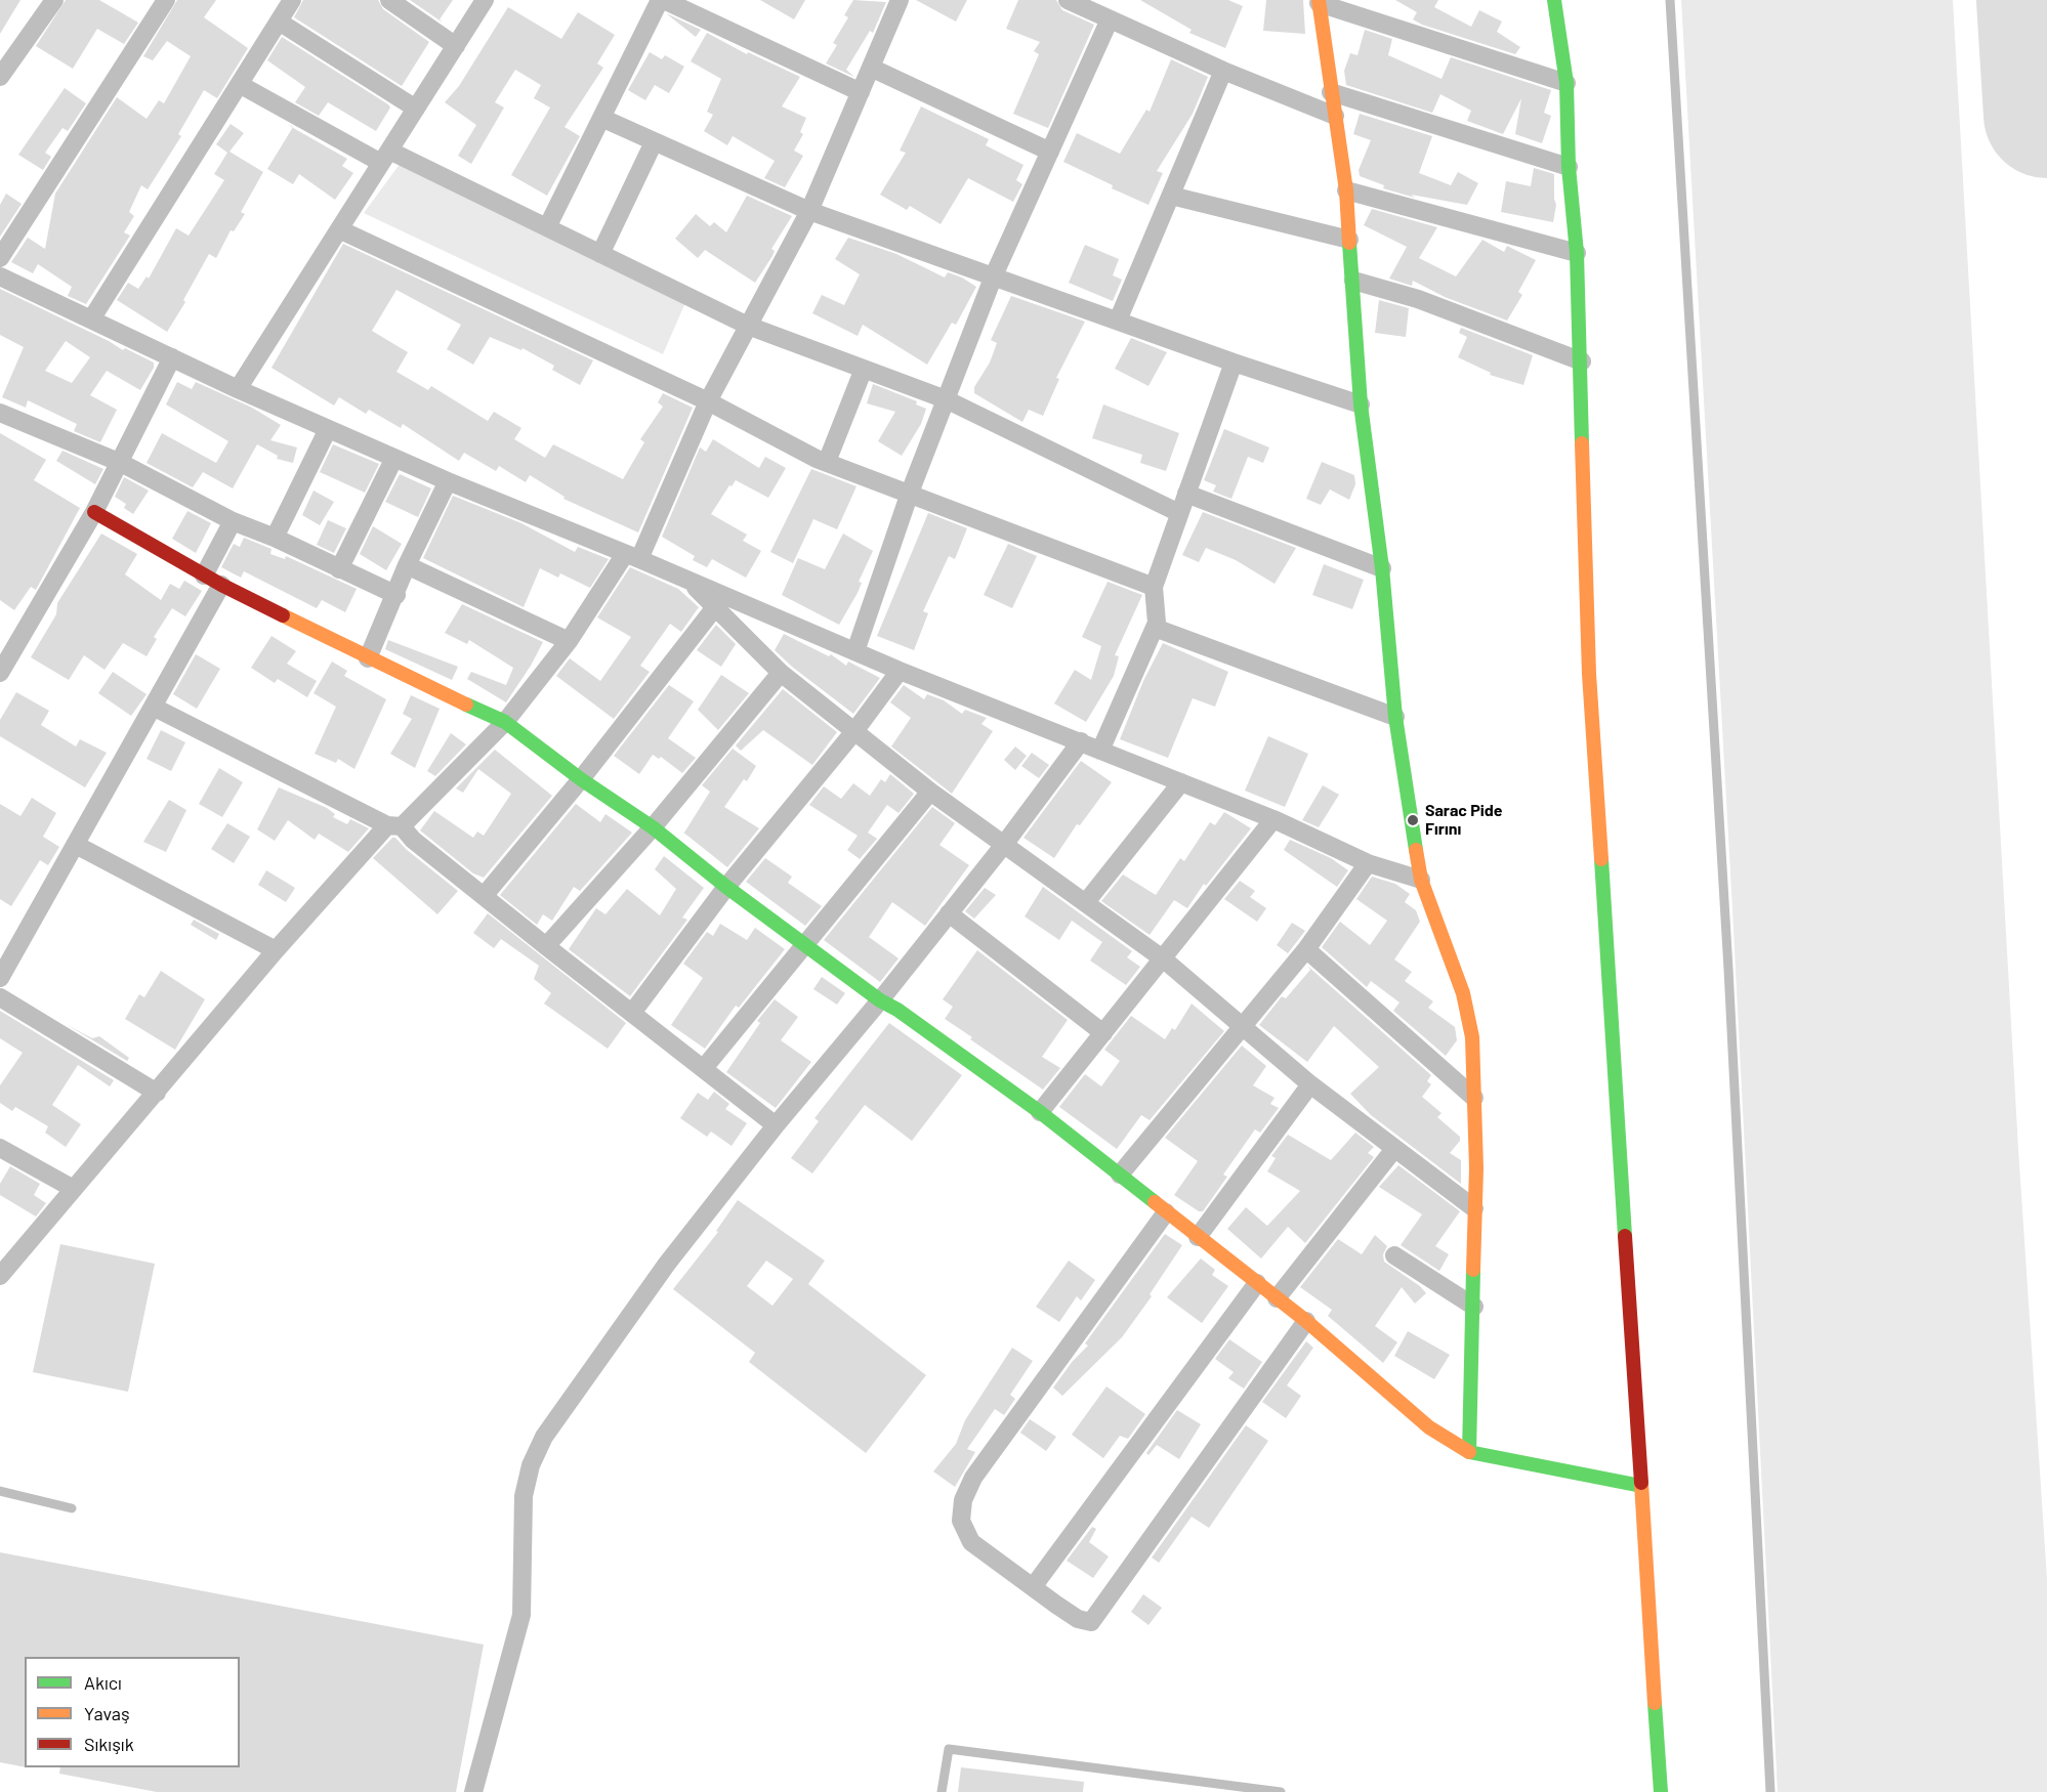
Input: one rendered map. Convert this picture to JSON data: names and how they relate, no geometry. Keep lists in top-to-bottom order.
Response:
{
  "places": ["Sarac Pide Fırını"],
  "legend": ["Akıcı", "Yavaş", "Sıkışık"]
}
